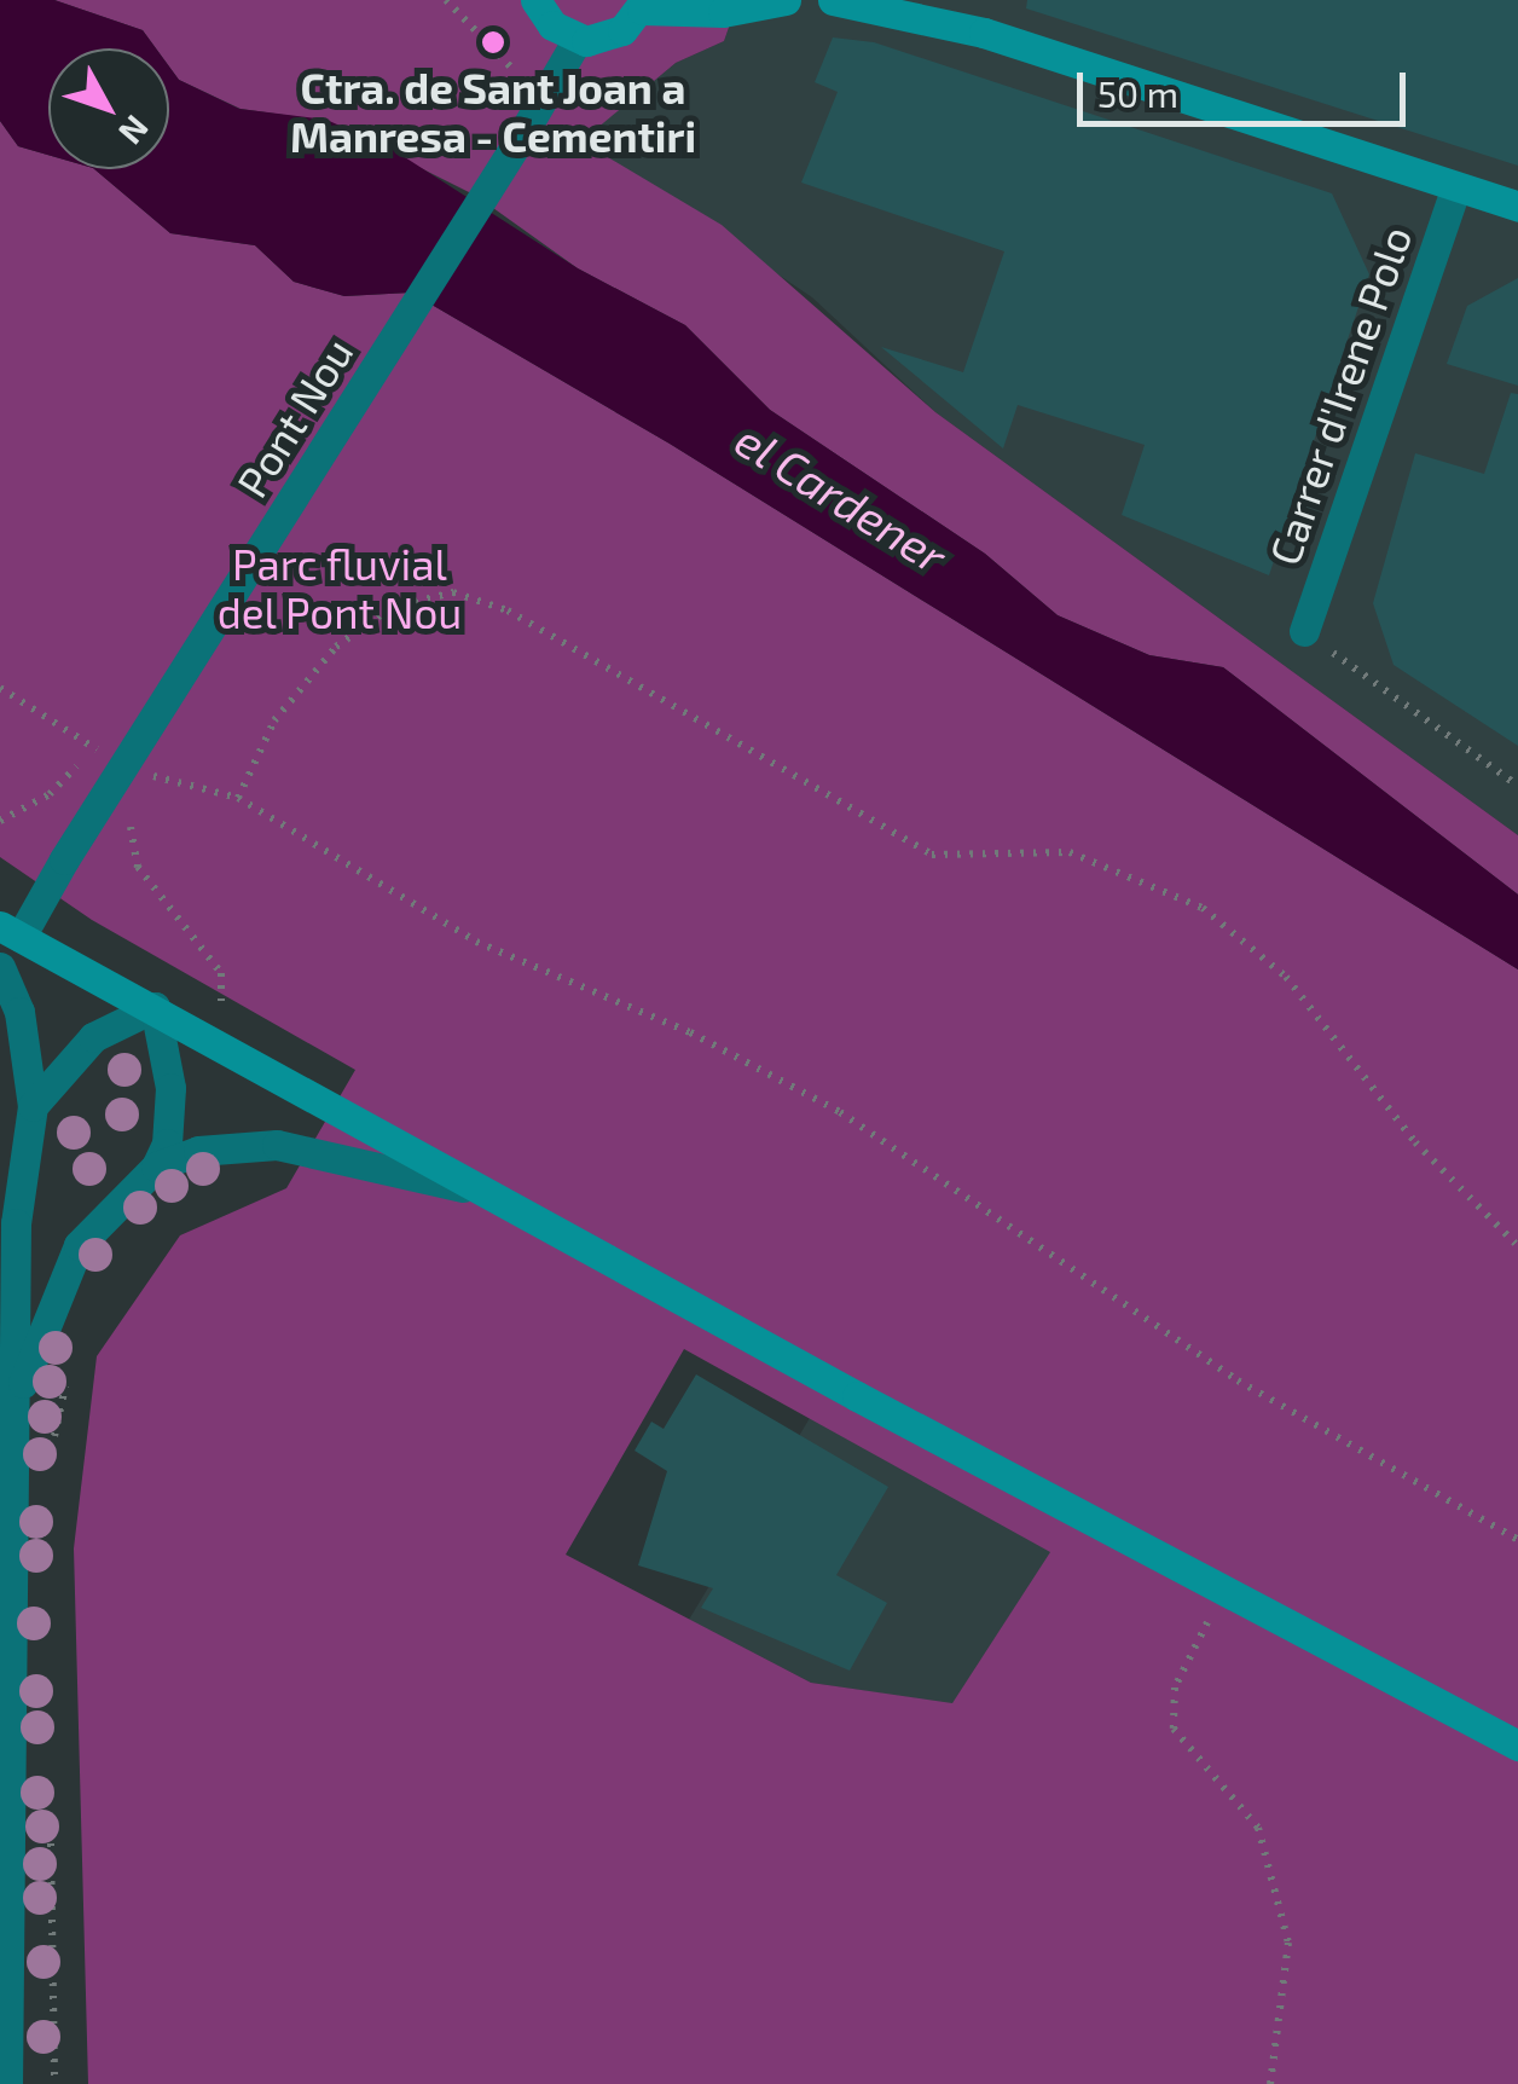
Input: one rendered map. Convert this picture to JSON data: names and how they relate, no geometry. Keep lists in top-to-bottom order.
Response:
{
  "streets": {
    "street": ["Carrer d'Irene Polo", "Pont Nou"]
  },
  "water": ["el Cardener"],
  "parks": ["Parc fluvial del Pont Nou"],
  "places": ["Ctra. de Sant Joan a Manresa - Cementiri"],
  "scale_bar": "50 m",
  "north": "bottom right"
}
